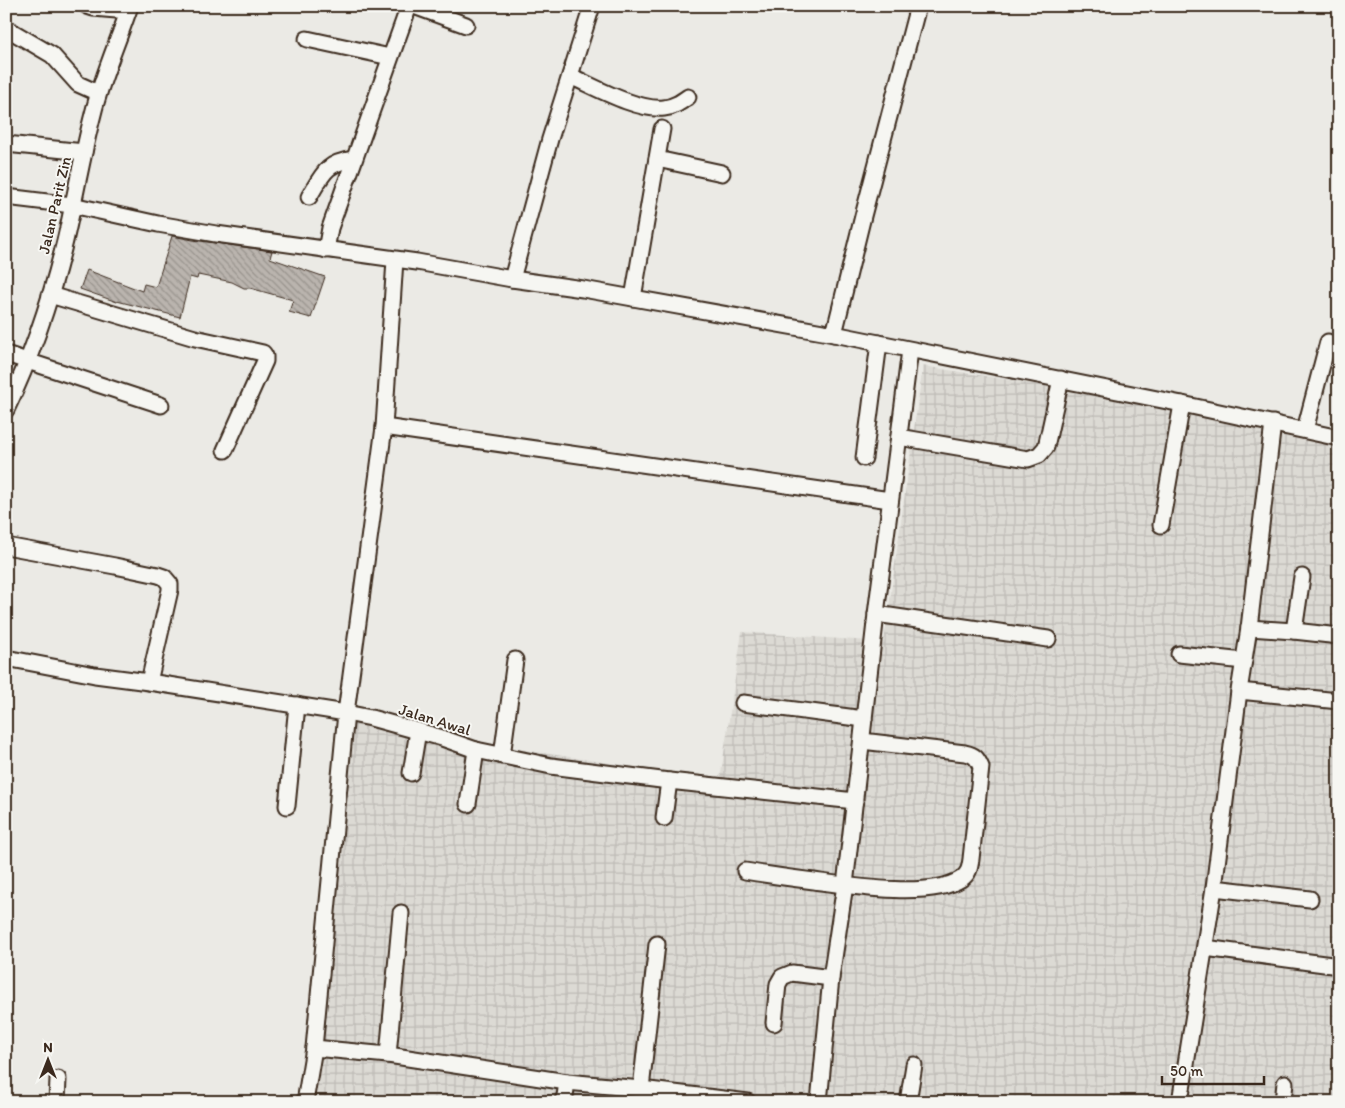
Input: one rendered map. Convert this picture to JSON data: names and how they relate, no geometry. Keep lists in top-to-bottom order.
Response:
{
  "streets": {
    "street": ["Jalan Parit Zin", "Jalan Awal"]
  },
  "scale_bar": "50 m",
  "north": "top"
}
